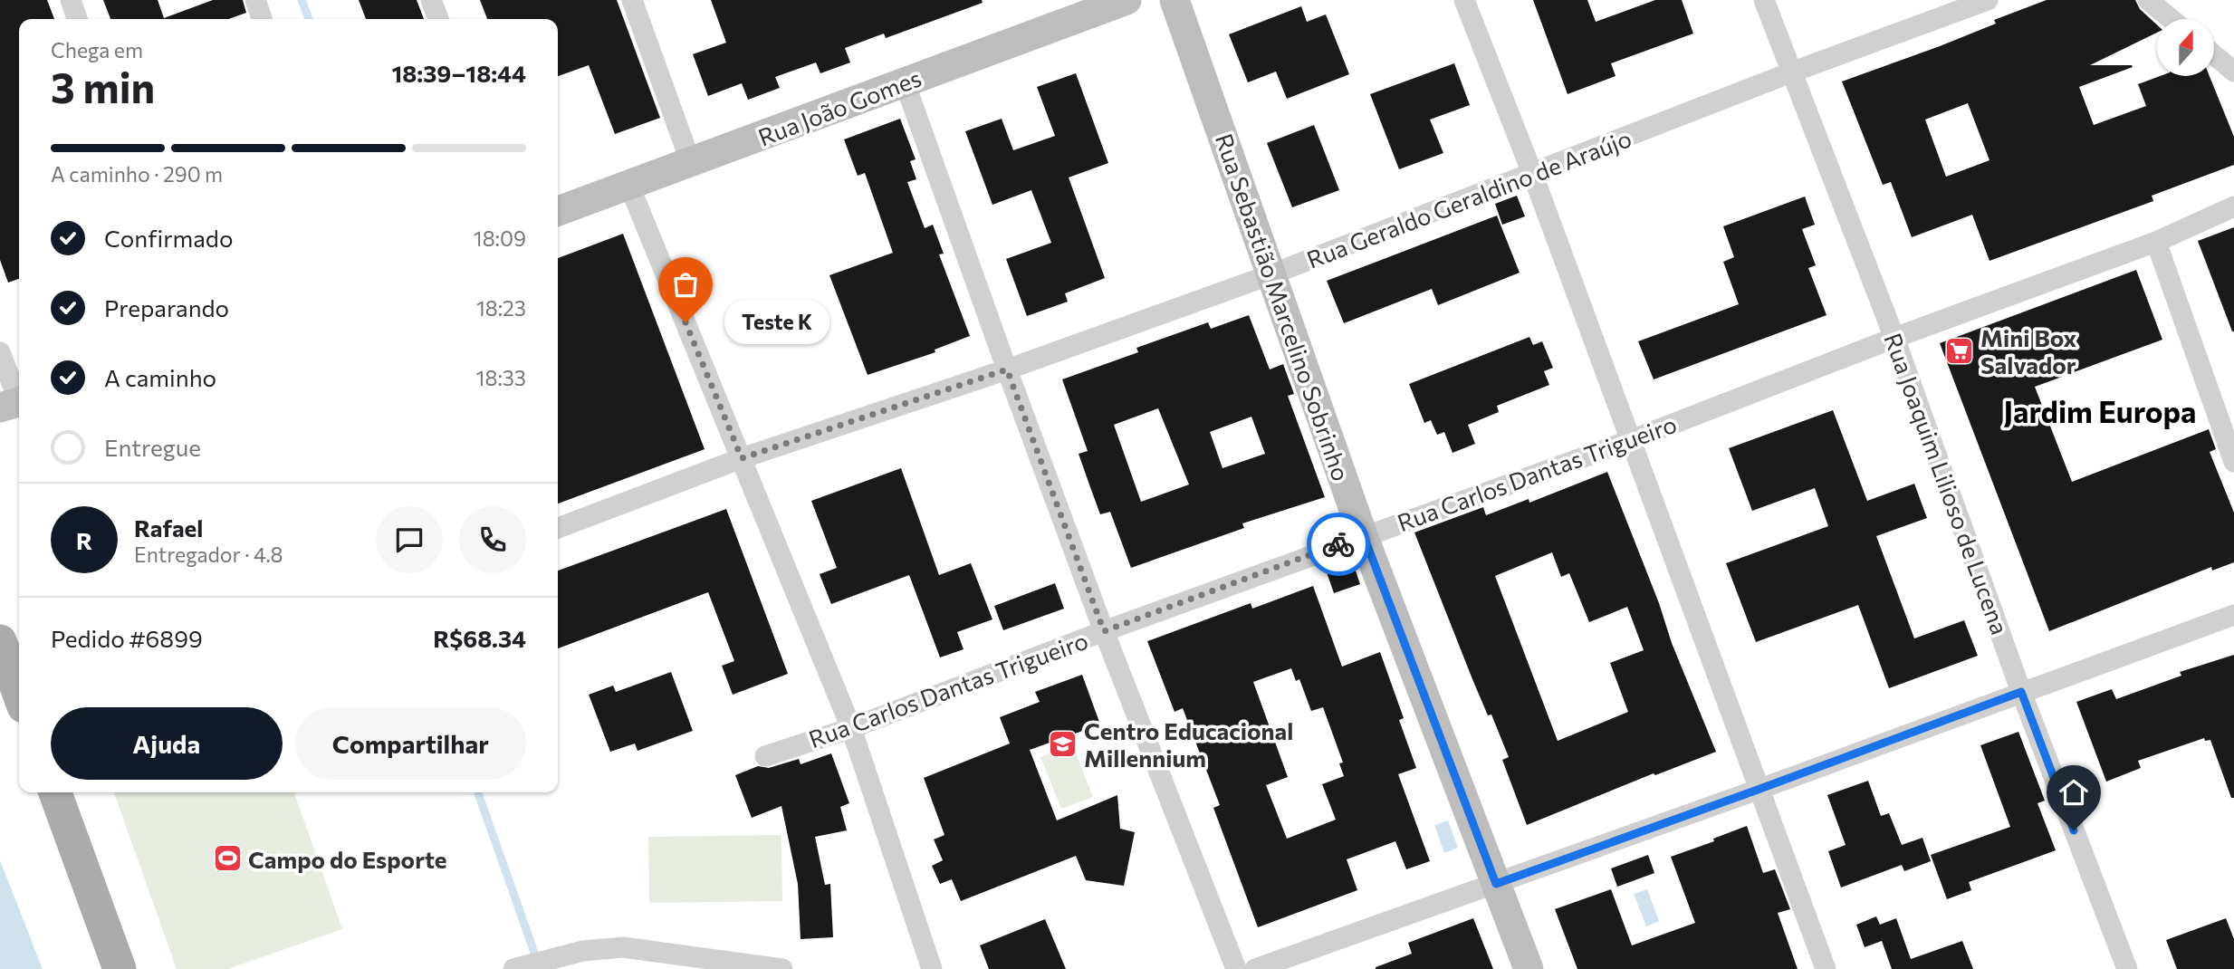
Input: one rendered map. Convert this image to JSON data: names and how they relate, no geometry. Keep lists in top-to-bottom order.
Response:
{
  "streets": {
    "street": [
      "Rua João Gomes",
      "Rua Geraldo Geraldino de Araújo",
      "Rua Sebastião Marcelino Sobrinho",
      "Rua Carlos Dantas Trigueiro",
      "Rua Joaquim Lilioso de Lucena"
    ]
  },
  "crossings": [
    ["Rua Geraldo Geraldino de Araújo", "Rua Sebastião Marcelino Sobrinho"],
    ["Rua Geraldo Geraldino de Araújo", "Rua Joaquim Lilioso de Lucena"],
    ["Rua Sebastião Marcelino Sobrinho", "Rua Carlos Dantas Trigueiro"],
    ["Rua Carlos Dantas Trigueiro", "Rua Joaquim Lilioso de Lucena"]
  ],
  "districts": ["Jardim Europa"],
  "places": {
    "other": ["Teste K"],
    "supermarket": ["Mini Box Salvador"],
    "school or university": ["Centro Educacional Millennium"],
    "sports": ["Campo do Esporte"]
  },
  "north": "top",
  "page": {
    "heading": ["3 min", "Chega em", "18:39–18:44"],
    "panel": [
      "Rafael",
      "Entregador · 4.8",
      "Pedido #6899",
      "R$68.34"
    ],
    "bar": "A caminho · 290 m",
    "list": [
      ["Confirmado", "18:09"],
      ["Preparando", "18:23"],
      ["A caminho", "18:33"],
      "Entregue"
    ],
    "bubble": "Teste K",
    "round": "R",
    "buttons": ["Ajuda", "Compartilhar"]
  }
}
